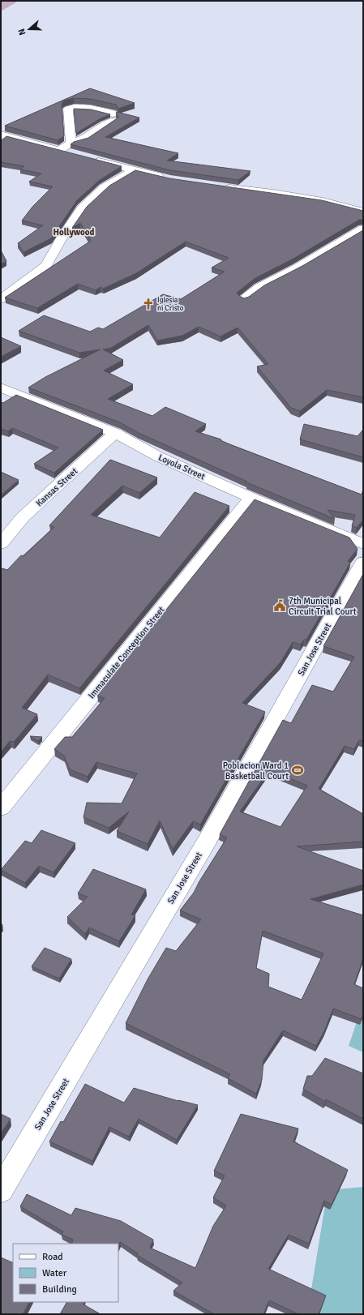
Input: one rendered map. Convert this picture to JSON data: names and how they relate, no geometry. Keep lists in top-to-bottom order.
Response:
{
  "streets": {
    "street": [
      "Loyola Street",
      "Kansas Street",
      "San Jose Street",
      "Immaculate Conception Street"
    ]
  },
  "crossings": [
    ["Loyola Street", "Kansas Street"],
    ["Loyola Street", "Immaculate Conception Street"]
  ],
  "districts": ["Hollywood"],
  "places": {
    "church": ["Iglesia ni Cristo"],
    "public building": ["7th Municipal Circuit Trial Court"],
    "sports": ["Poblacion Ward 1 Basketball Court"]
  },
  "legend": ["Road", "Water", "Building"],
  "north": "left"
}
